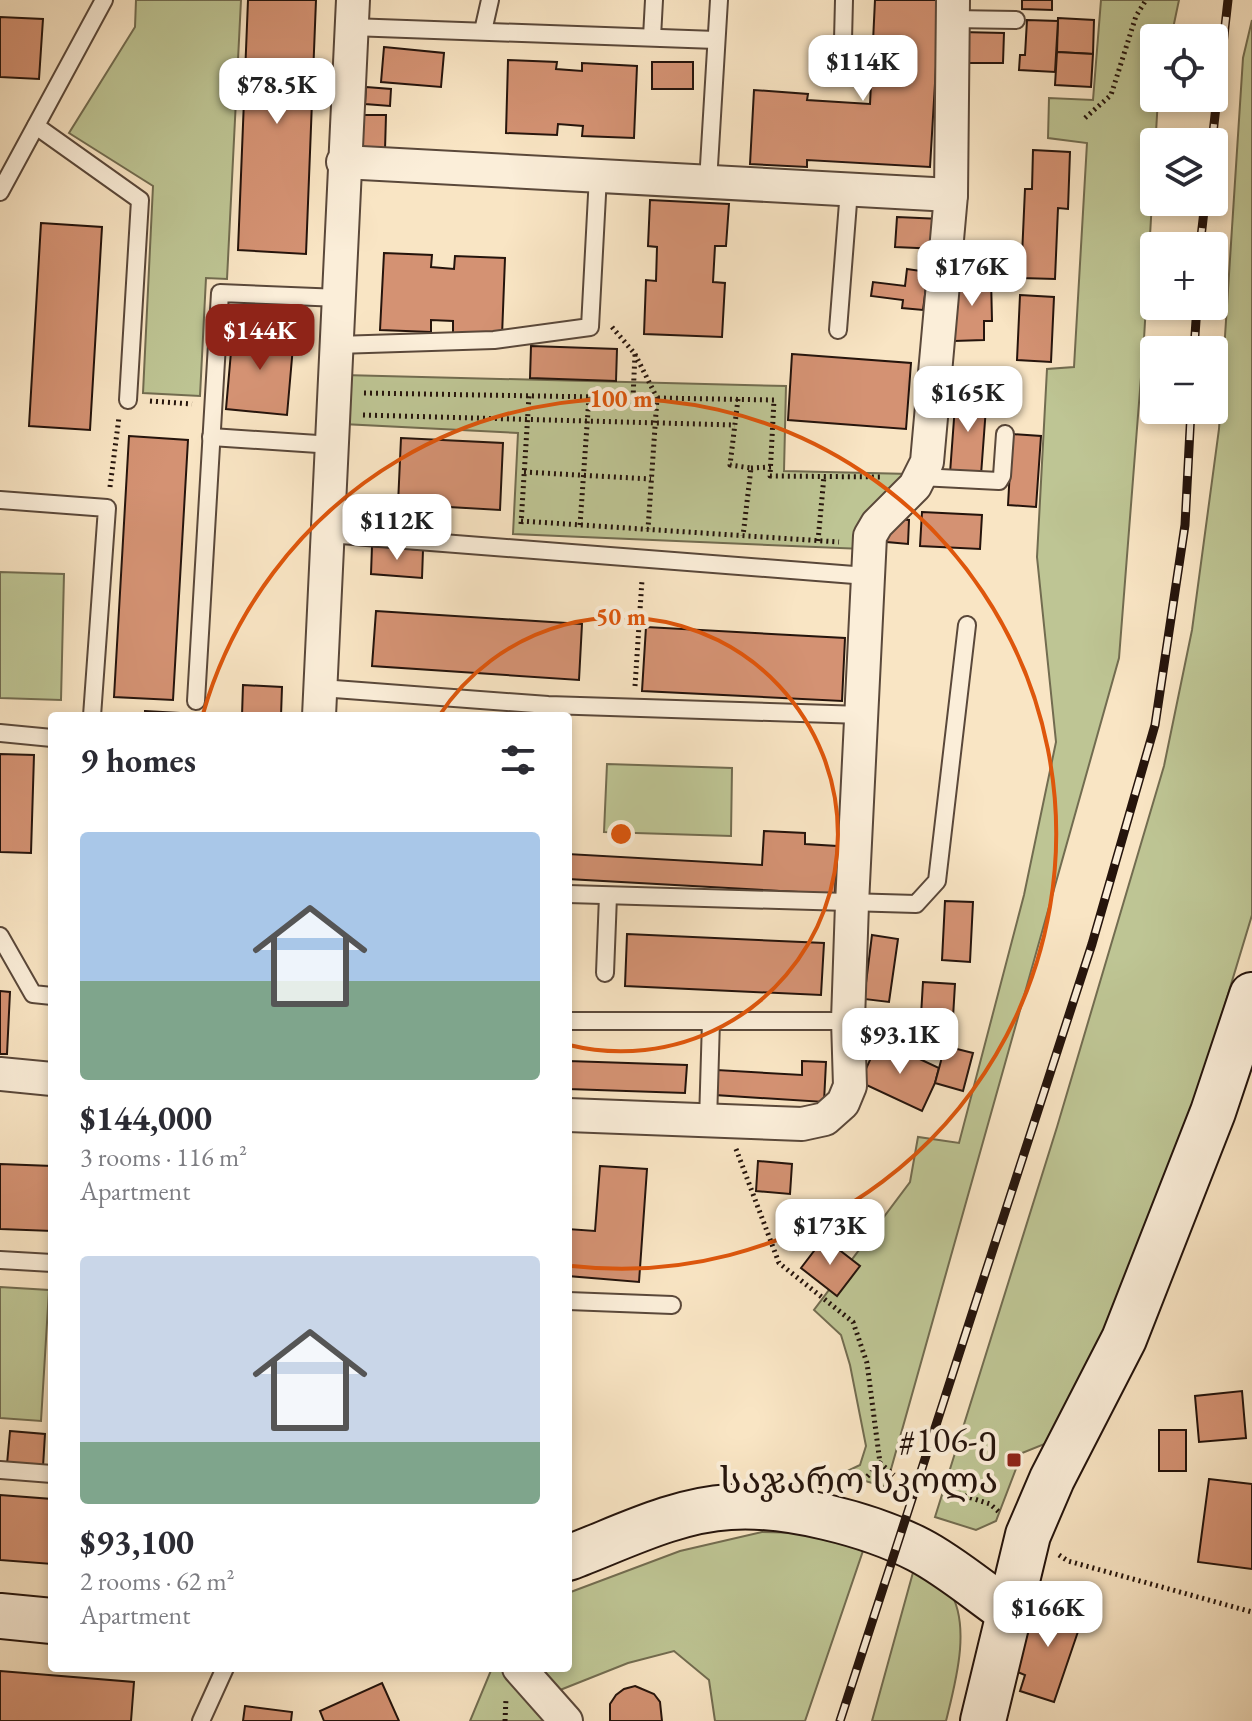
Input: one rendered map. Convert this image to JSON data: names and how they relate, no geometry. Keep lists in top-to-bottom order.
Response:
{
  "places": {
    "transit": ["#106-ე საჯარო სკოლა"]
  },
  "page": {
    "map_buttons": ["+", "−"],
    "price": [
      "$114K",
      "$78.5K",
      "$176K",
      "$144K",
      "$165K",
      "$112K",
      "$93.1K",
      "$173K",
      "$166K"
    ],
    "heading": "9 homes",
    "list": [
      {
        "name": "$144,000",
        "note": "3 rooms · 116 m² · Apartment"
      },
      {
        "name": "$93,100",
        "note": "2 rooms · 62 m² · Apartment"
      }
    ]
  },
  "rings": ["100 m", "50 m"]
}
